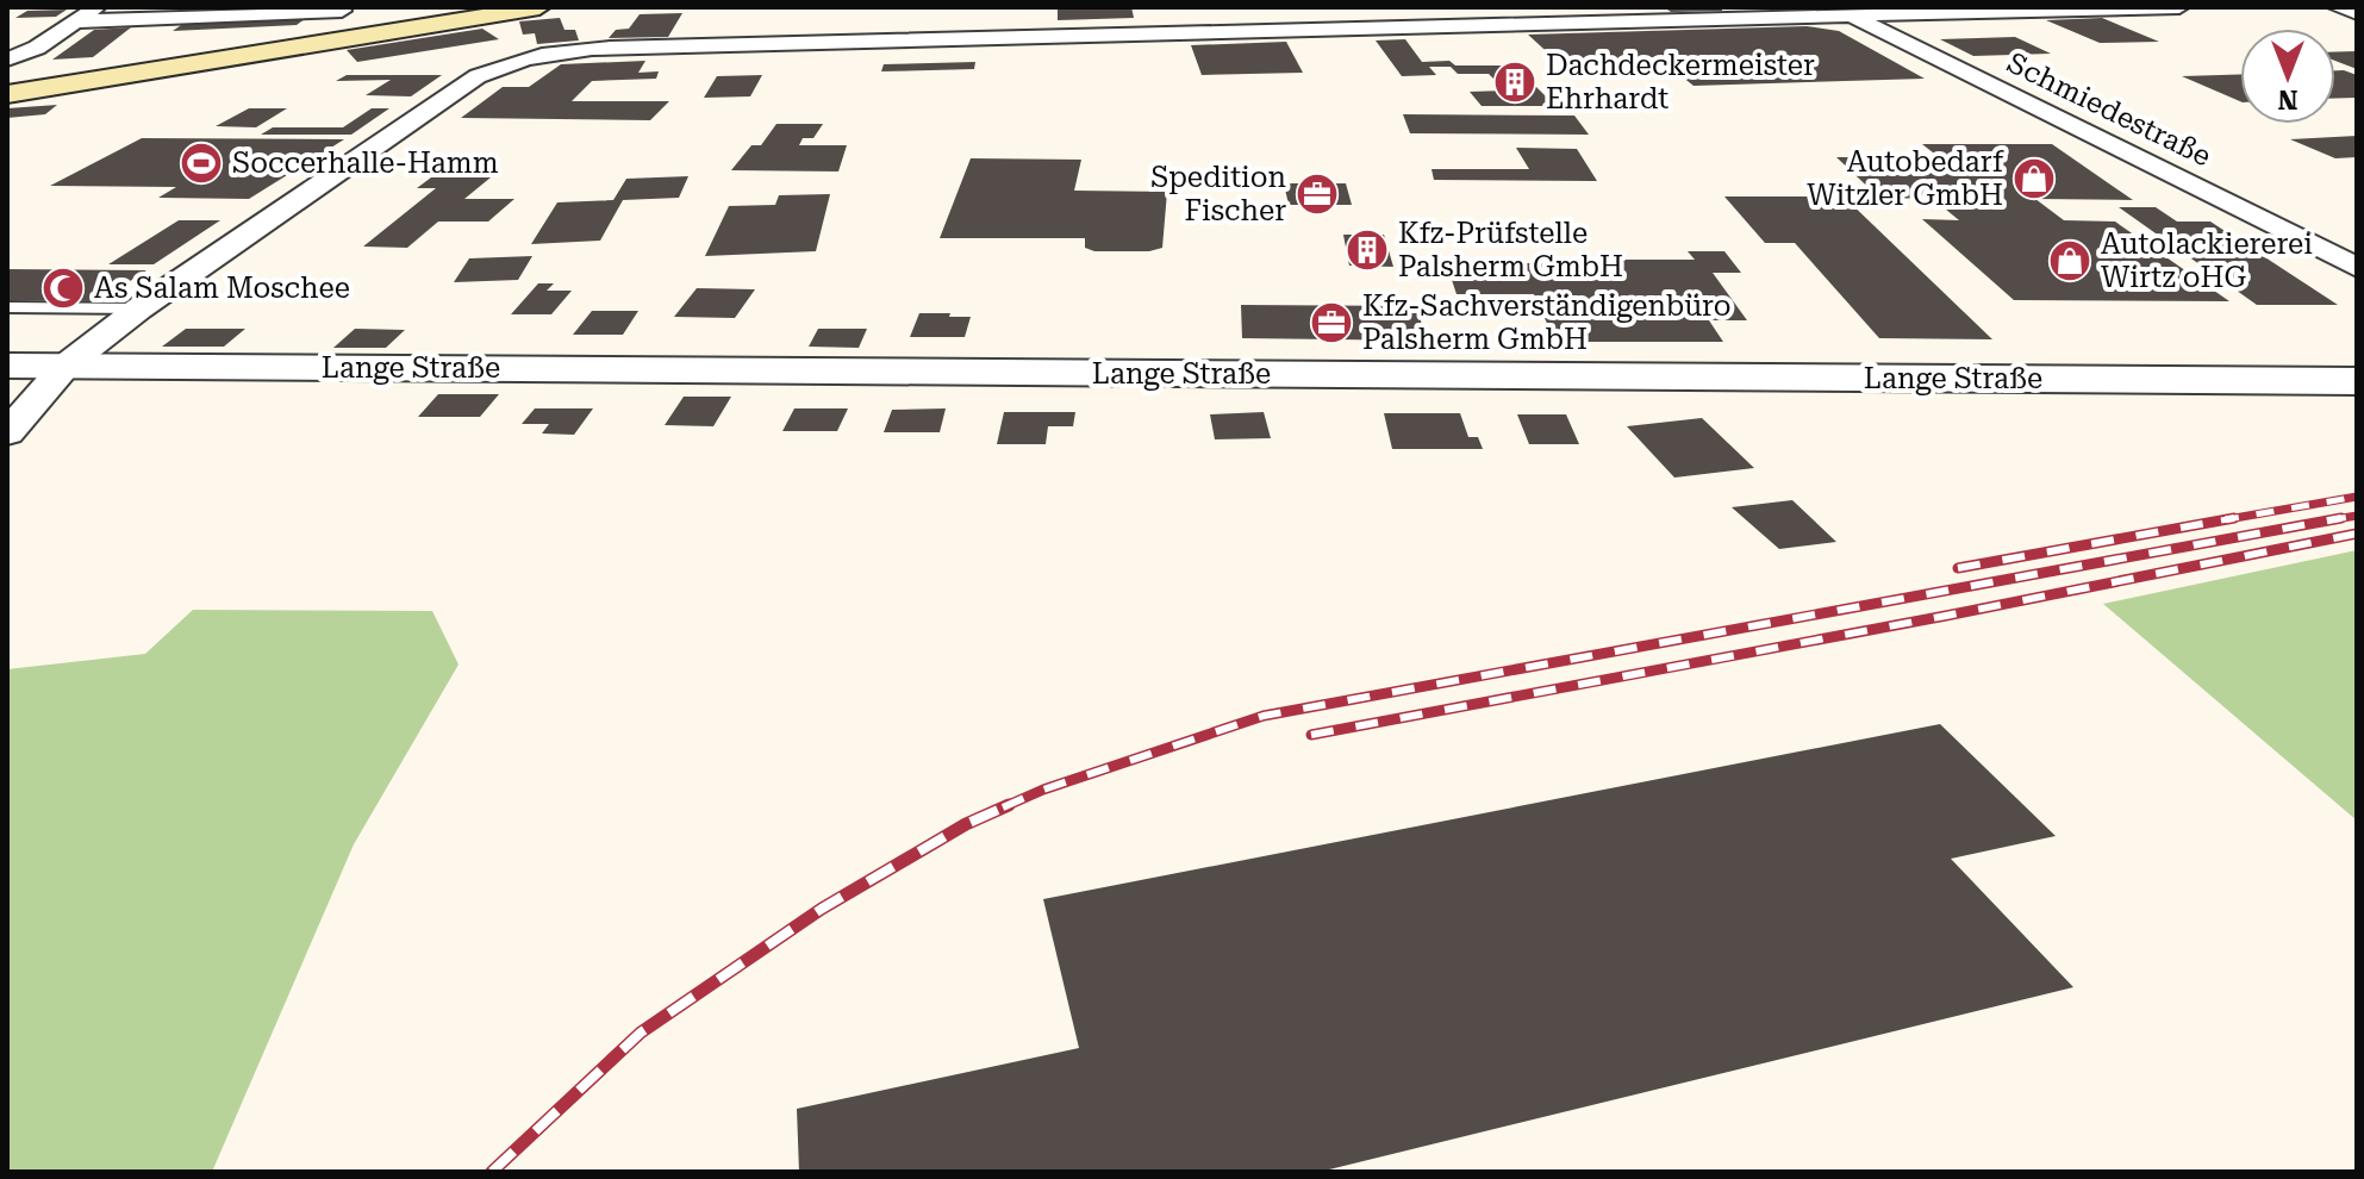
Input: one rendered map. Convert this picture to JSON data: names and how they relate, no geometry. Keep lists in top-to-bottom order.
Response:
{
  "streets": {
    "street": ["Schmiedestraße", "Lange Straße"]
  },
  "places": {
    "building": ["Dachdeckermeister Ehrhardt", "Kfz-Prüfstelle Palsherm GmbH"],
    "sports": ["Soccerhalle-Hamm"],
    "shop": ["Autobedarf Witzler GmbH", "Autolackiererei Wirtz oHG"],
    "office": ["Spedition Fischer", "Kfz-Sachverständigenbüro Palsherm GmbH"],
    "mosque": ["As Salam Moschee"]
  },
  "north": "bottom"
}
